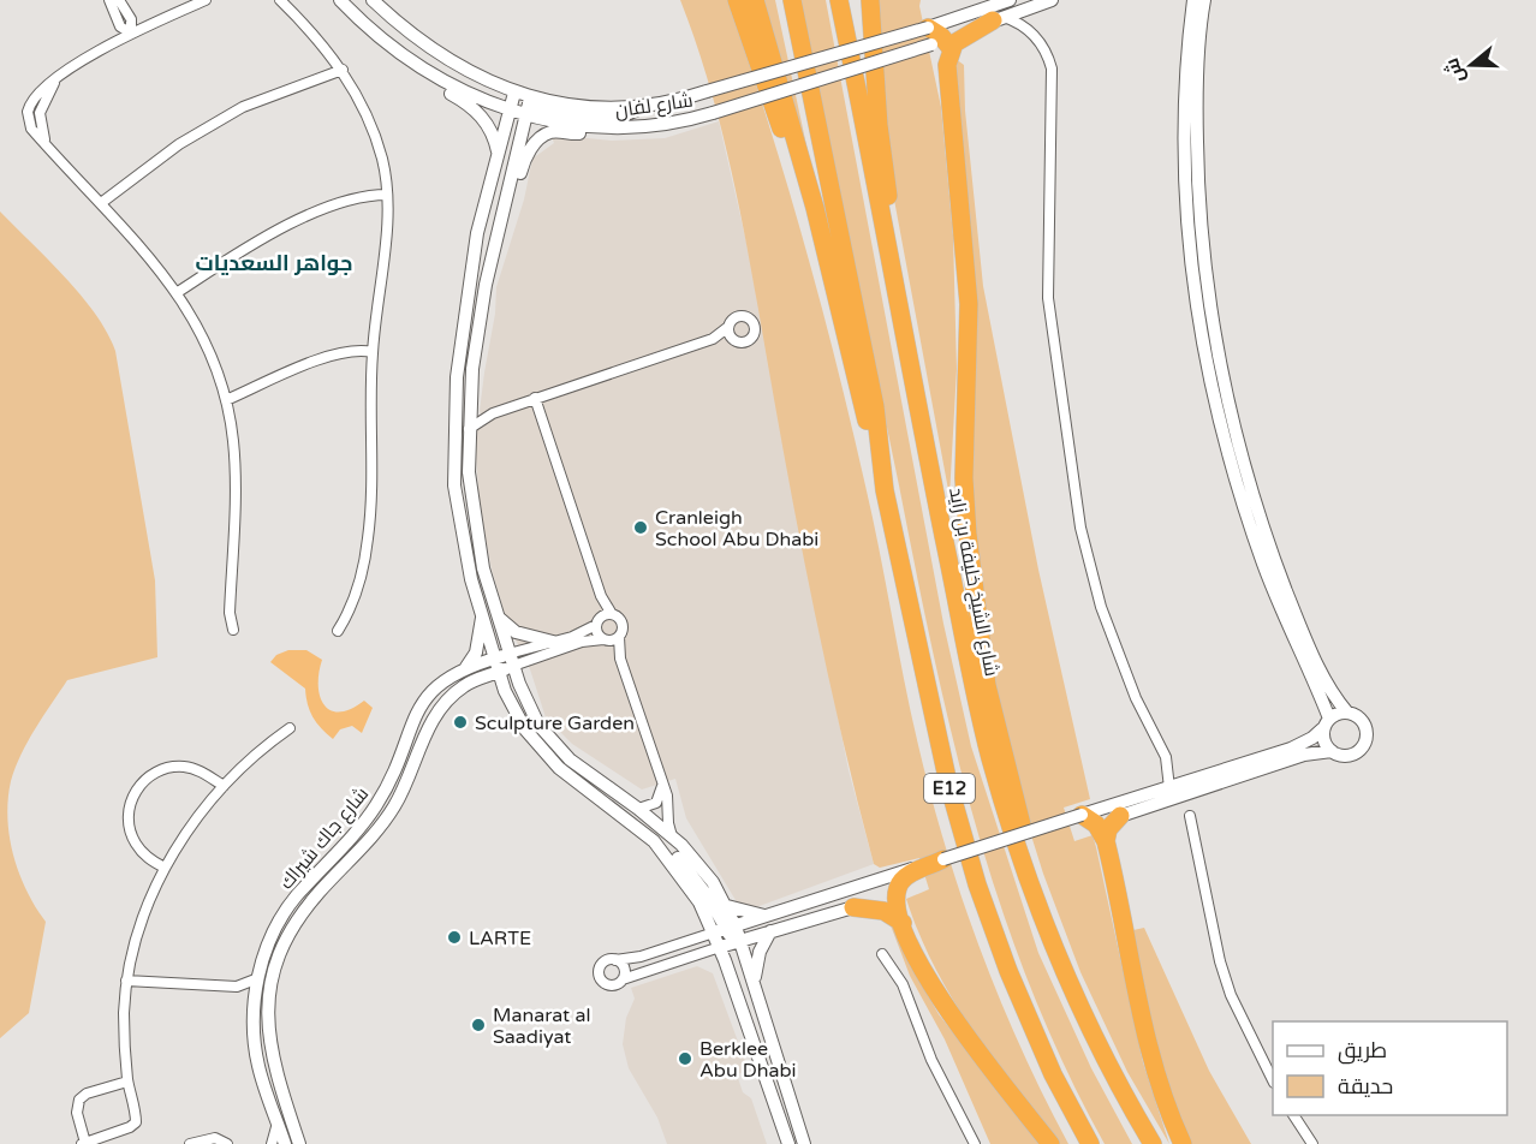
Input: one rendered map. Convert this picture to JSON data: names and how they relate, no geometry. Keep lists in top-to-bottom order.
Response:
{
  "streets": {
    "highway": ["شارع الشيخ خليفة بن زايد", "E12"],
    "street": ["شارع لفان", "شارع جاك شيراك"]
  },
  "districts": ["جواهر السعديات"],
  "places": [
    "Cranleigh School Abu Dhabi",
    "Sculpture Garden",
    "LARTE",
    "Manarat al Saadiyat",
    "Berklee Abu Dhabi"
  ],
  "legend": ["طريق", "حديقة"],
  "north": "left"
}
